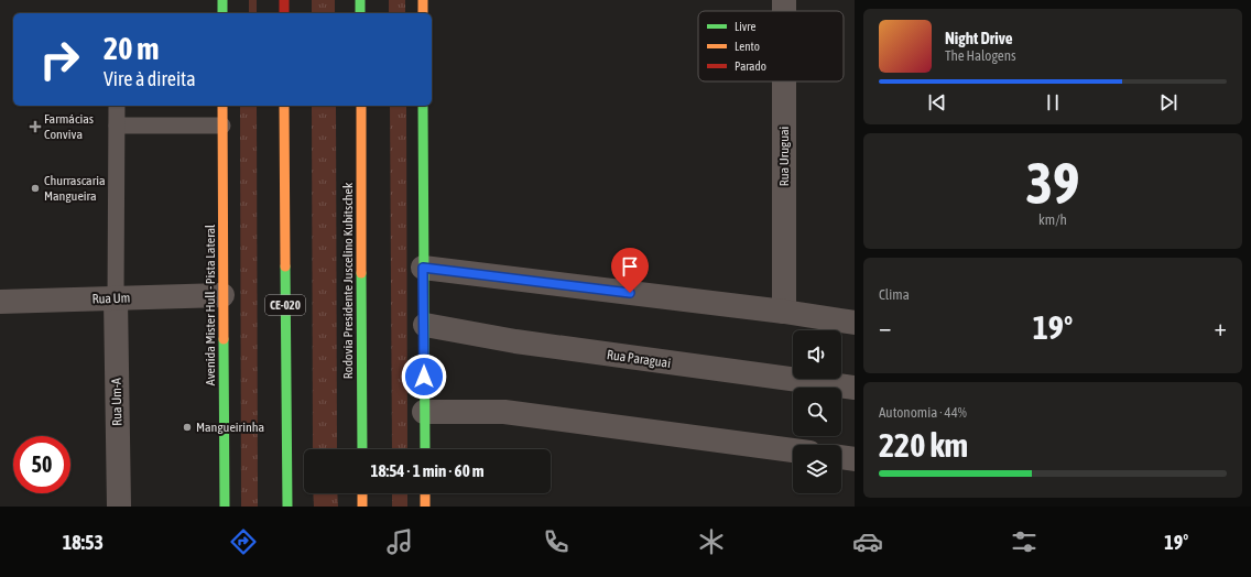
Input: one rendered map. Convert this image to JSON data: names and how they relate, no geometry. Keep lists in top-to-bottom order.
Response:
{
  "streets": {
    "main road": ["Rodovia Presidente Juscelino Kubitschek", "Avenida Mister Hull - Pista Lateral", "CE-020"],
    "street": [
      "Rua Uruguai",
      "Rua Um",
      "Rua Paraguai",
      "Rua Um-A"
    ]
  },
  "crossings": [
    ["Rua Um", "Avenida Mister Hull - Pista Lateral"],
    ["Rua Um", "Rua Um-A"]
  ],
  "places": {
    "health": ["Farmácias Conviva"],
    "other": ["Churrascaria Mangueira", "Mangueirinha"]
  },
  "legend": ["Livre", "Lento", "Parado"],
  "page": {
    "turn": ["20 m", "Vire à direita"],
    "song": ["Night Drive", "The Halogens"],
    "tile": [
      ["39", "km/h"],
      "Clima",
      ["Autonomia · 44%", "220 km"]
    ],
    "heat": ["−", "19°", "+"],
    "limit": "50",
    "trip": "18:54 · 1 min · 60 m",
    "tabs": ["18:53", "19°"]
  }
}
